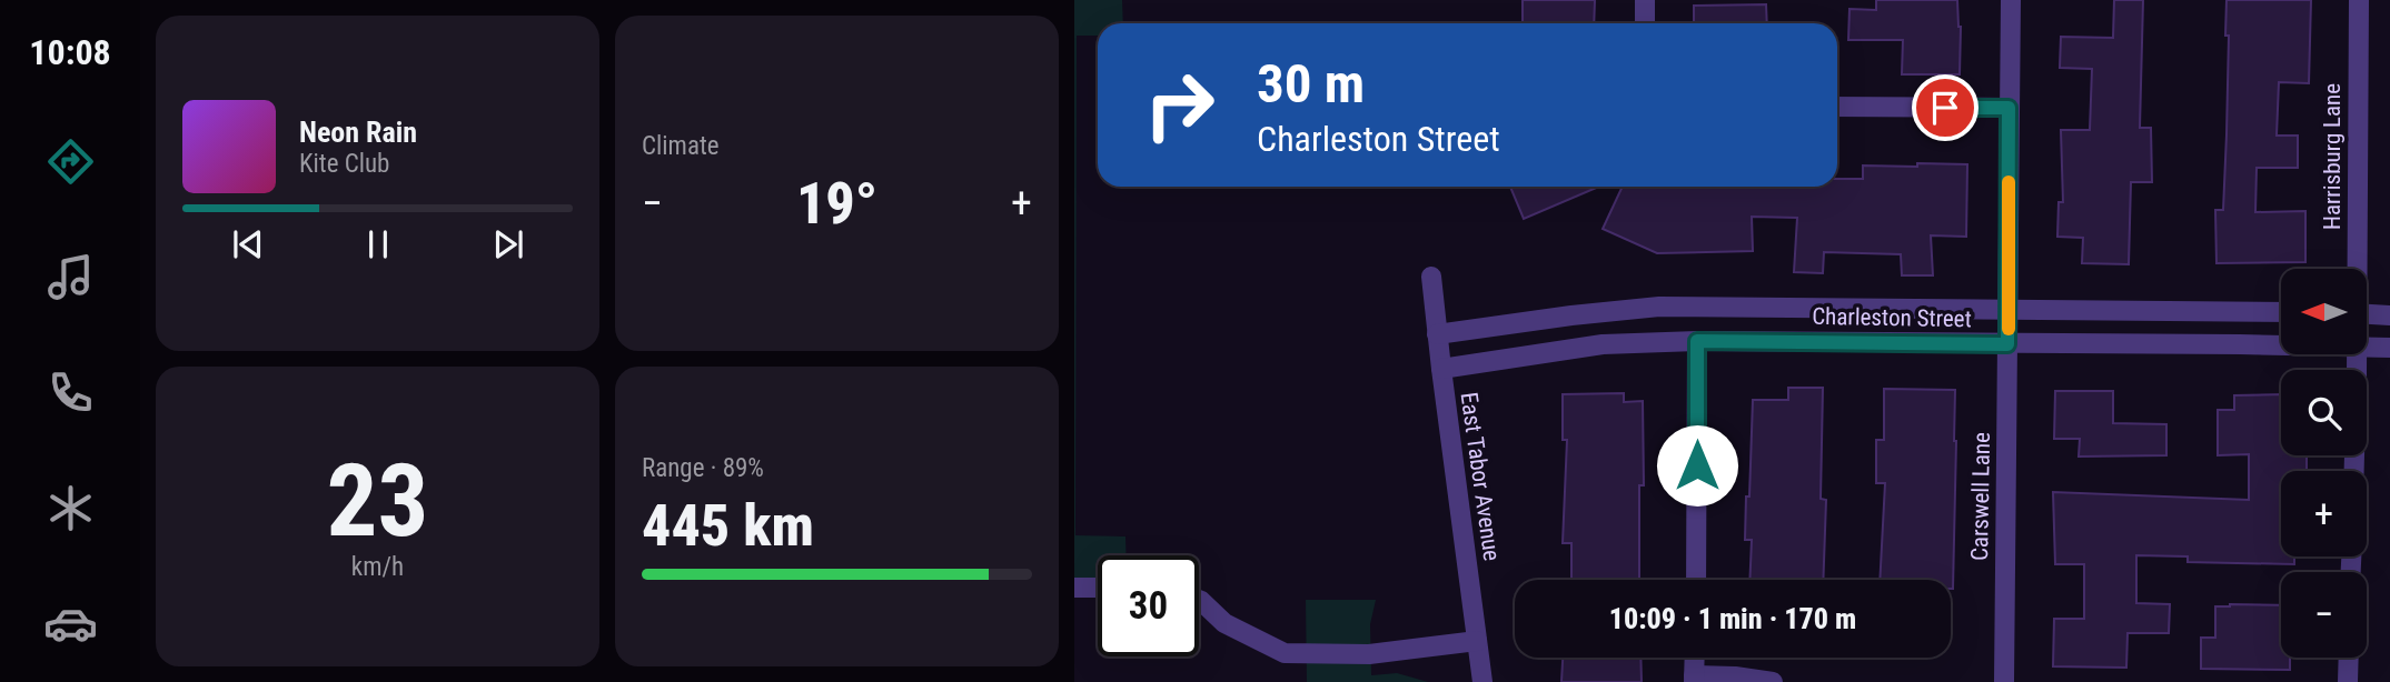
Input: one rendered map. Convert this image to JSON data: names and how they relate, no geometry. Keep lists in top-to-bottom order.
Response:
{
  "streets": {
    "street": [
      "Harrisburg Lane",
      "Charleston Street",
      "East Tabor Avenue",
      "Carswell Lane"
    ]
  },
  "crossings": [
    ["Charleston Street", "East Tabor Avenue"],
    ["Charleston Street", "Carswell Lane"]
  ],
  "north": "left",
  "page": {
    "tabs": "10:08",
    "tile": [
      "Climate",
      ["23", "km/h"],
      ["Range · 89%", "445 km"]
    ],
    "turn": ["30 m", "Charleston Street"],
    "song": ["Neon Rain", "Kite Club"],
    "heat": ["−", "19°", "+"],
    "map_buttons": ["+", "−"],
    "limit": "30",
    "trip": "10:09 · 1 min · 170 m"
  }
}
